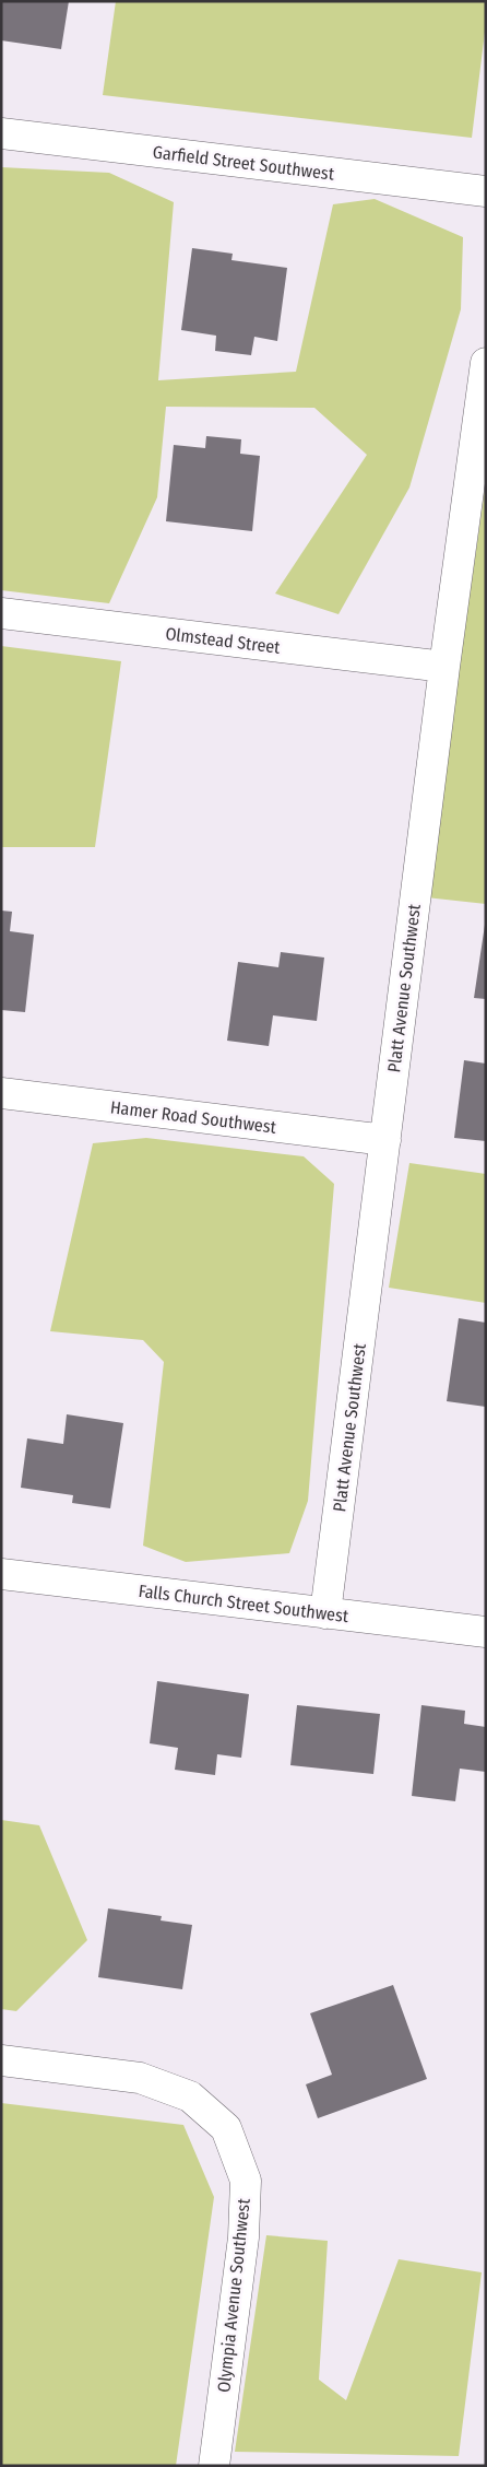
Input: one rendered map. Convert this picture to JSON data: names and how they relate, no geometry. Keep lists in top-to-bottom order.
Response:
{
  "streets": {
    "street": [
      "Garfield Street Southwest",
      "Olmstead Street",
      "Platt Avenue Southwest",
      "Hamer Road Southwest",
      "Falls Church Street Southwest",
      "Olympia Avenue Southwest"
    ]
  },
  "crossings": [
    ["Olmstead Street", "Platt Avenue Southwest"],
    ["Platt Avenue Southwest", "Hamer Road Southwest"],
    ["Platt Avenue Southwest", "Falls Church Street Southwest"]
  ]
}
